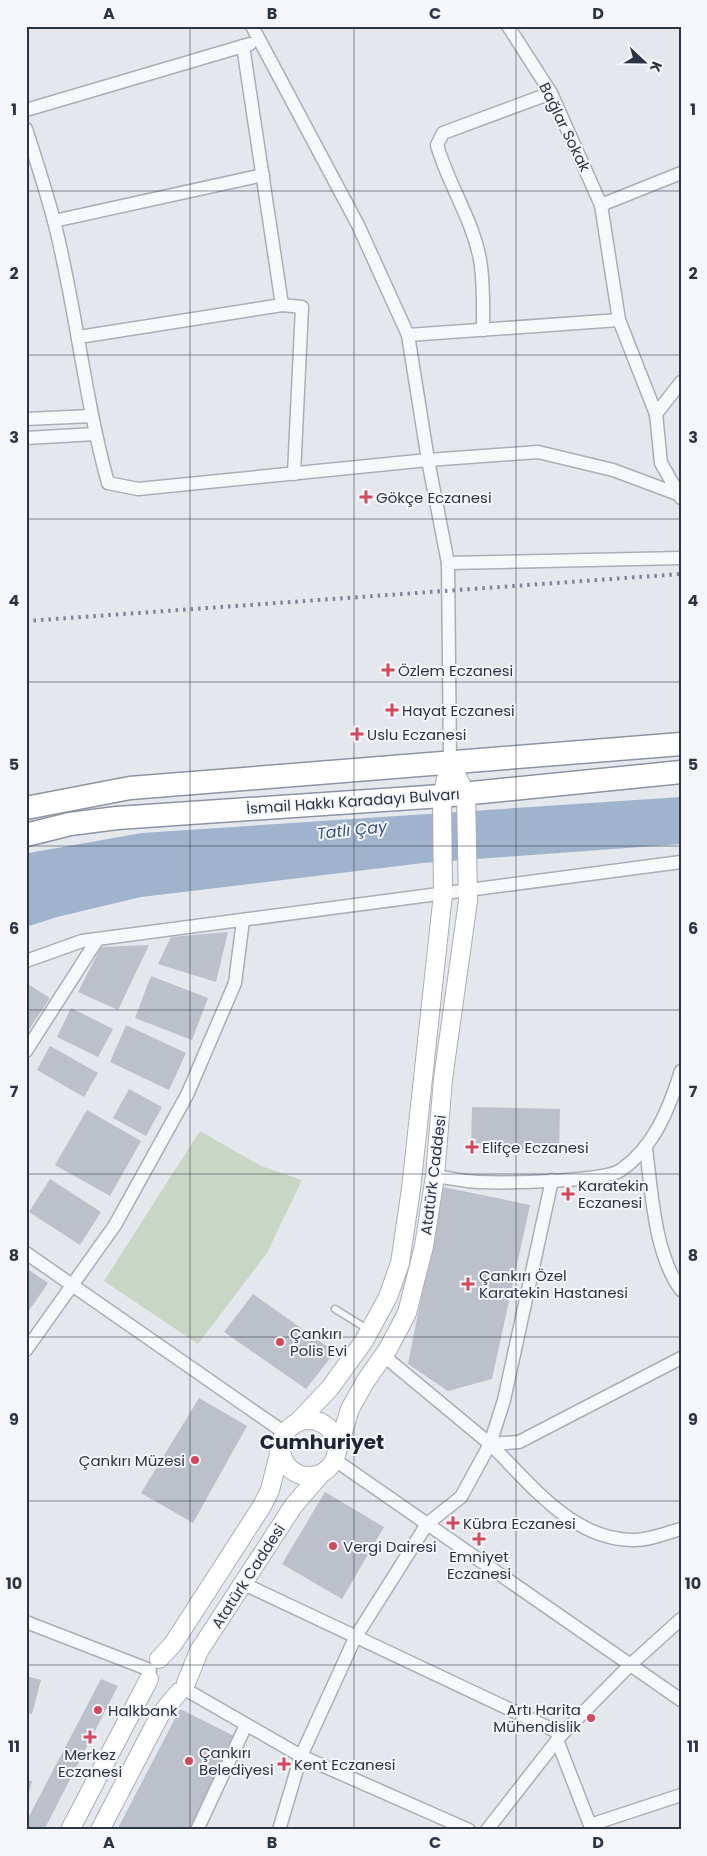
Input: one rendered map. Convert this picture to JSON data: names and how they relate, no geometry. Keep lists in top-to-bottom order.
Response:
{
  "streets": {
    "highway": ["İsmail Hakkı Karadayı Bulvarı"],
    "main road": ["Atatürk Caddesi"],
    "street": ["Bağlar Sokak"]
  },
  "crossings": [
    ["İsmail Hakkı Karadayı Bulvarı", "Atatürk Caddesi"]
  ],
  "districts": ["Cumhuriyet"],
  "water": ["Tatlı Çay"],
  "places": {
    "health": [
      "Gökçe Eczanesi",
      "Özlem Eczanesi",
      "Hayat Eczanesi",
      "Uslu Eczanesi",
      "Elifçe Eczanesi",
      "Karatekin Eczanesi",
      "Çankırı Özel Karatekin Hastanesi",
      "Kübra Eczanesi",
      "Emniyet Eczanesi",
      "Merkez Eczanesi",
      "Kent Eczanesi"
    ],
    "other": [
      "Çankırı Polis Evi",
      "Çankırı Müzesi",
      "Vergi Dairesi",
      "Halkbank",
      "Artı Harita Mühendislik",
      "Çankırı Belediyesi"
    ]
  },
  "north": "right",
  "grid": {
    "columns": [
      "A",
      "B",
      "C",
      "D"
    ],
    "rows": [
      "1",
      "2",
      "3",
      "4",
      "5",
      "6",
      "7",
      "8",
      "9",
      "10",
      "11"
    ]
  }
}
